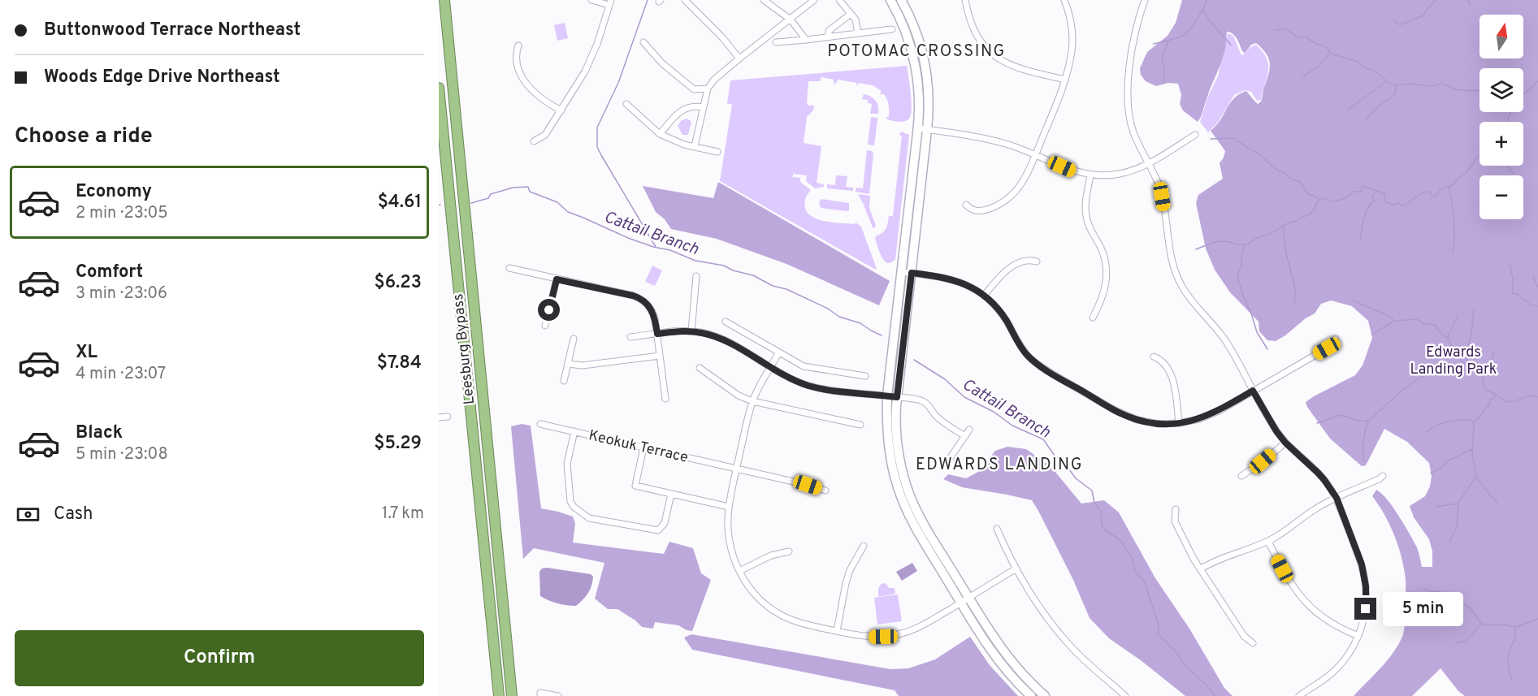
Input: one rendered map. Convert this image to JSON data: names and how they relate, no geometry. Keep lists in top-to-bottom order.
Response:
{
  "streets": {
    "highway": ["Leesburg Bypass"],
    "street": ["Keokuk Terrace"]
  },
  "districts": ["POTOMAC CROSSING", "EDWARDS LANDING"],
  "water": ["Cattail Branch"],
  "parks": ["Edwards Landing Park"],
  "north": "top",
  "page": {
    "banner": ["Buttonwood Terrace Northeast", "Woods Edge Drive Northeast"],
    "map_buttons": ["+", "−"],
    "heading": "Choose a ride",
    "list": [
      {
        "name": "Economy",
        "note": "2 min · 23:05",
        "value": "$4.61"
      },
      {
        "name": "Comfort",
        "note": "3 min · 23:06",
        "value": "$6.23"
      },
      {
        "name": "XL",
        "note": "4 min · 23:07",
        "value": "$7.84"
      },
      {
        "name": "Black",
        "note": "5 min · 23:08",
        "value": "$5.29"
      }
    ],
    "pay": ["Cash", "1.7 km"],
    "bubble": "5 min",
    "buttons": "Confirm"
  }
}
